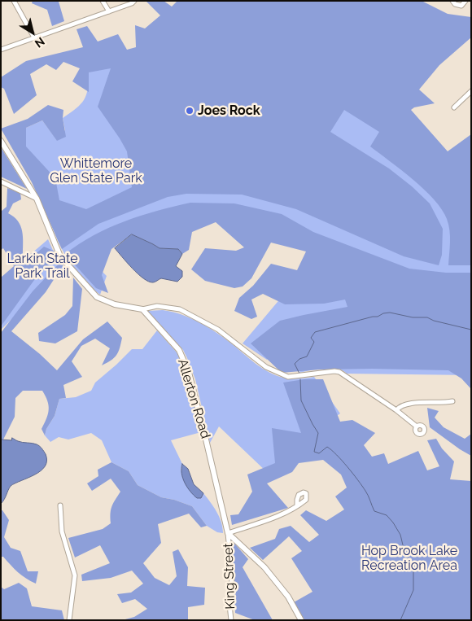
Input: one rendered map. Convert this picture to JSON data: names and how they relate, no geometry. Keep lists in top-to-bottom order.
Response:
{
  "streets": {
    "street": ["Allerton Road", "King Street"]
  },
  "crossings": [
    ["Allerton Road", "King Street"]
  ],
  "parks": ["Whittemore Glen State Park", "Larkin State Park Trail", "Hop Brook Lake Recreation Area"],
  "places": ["Joes Rock"],
  "north": "bottom right"
}
